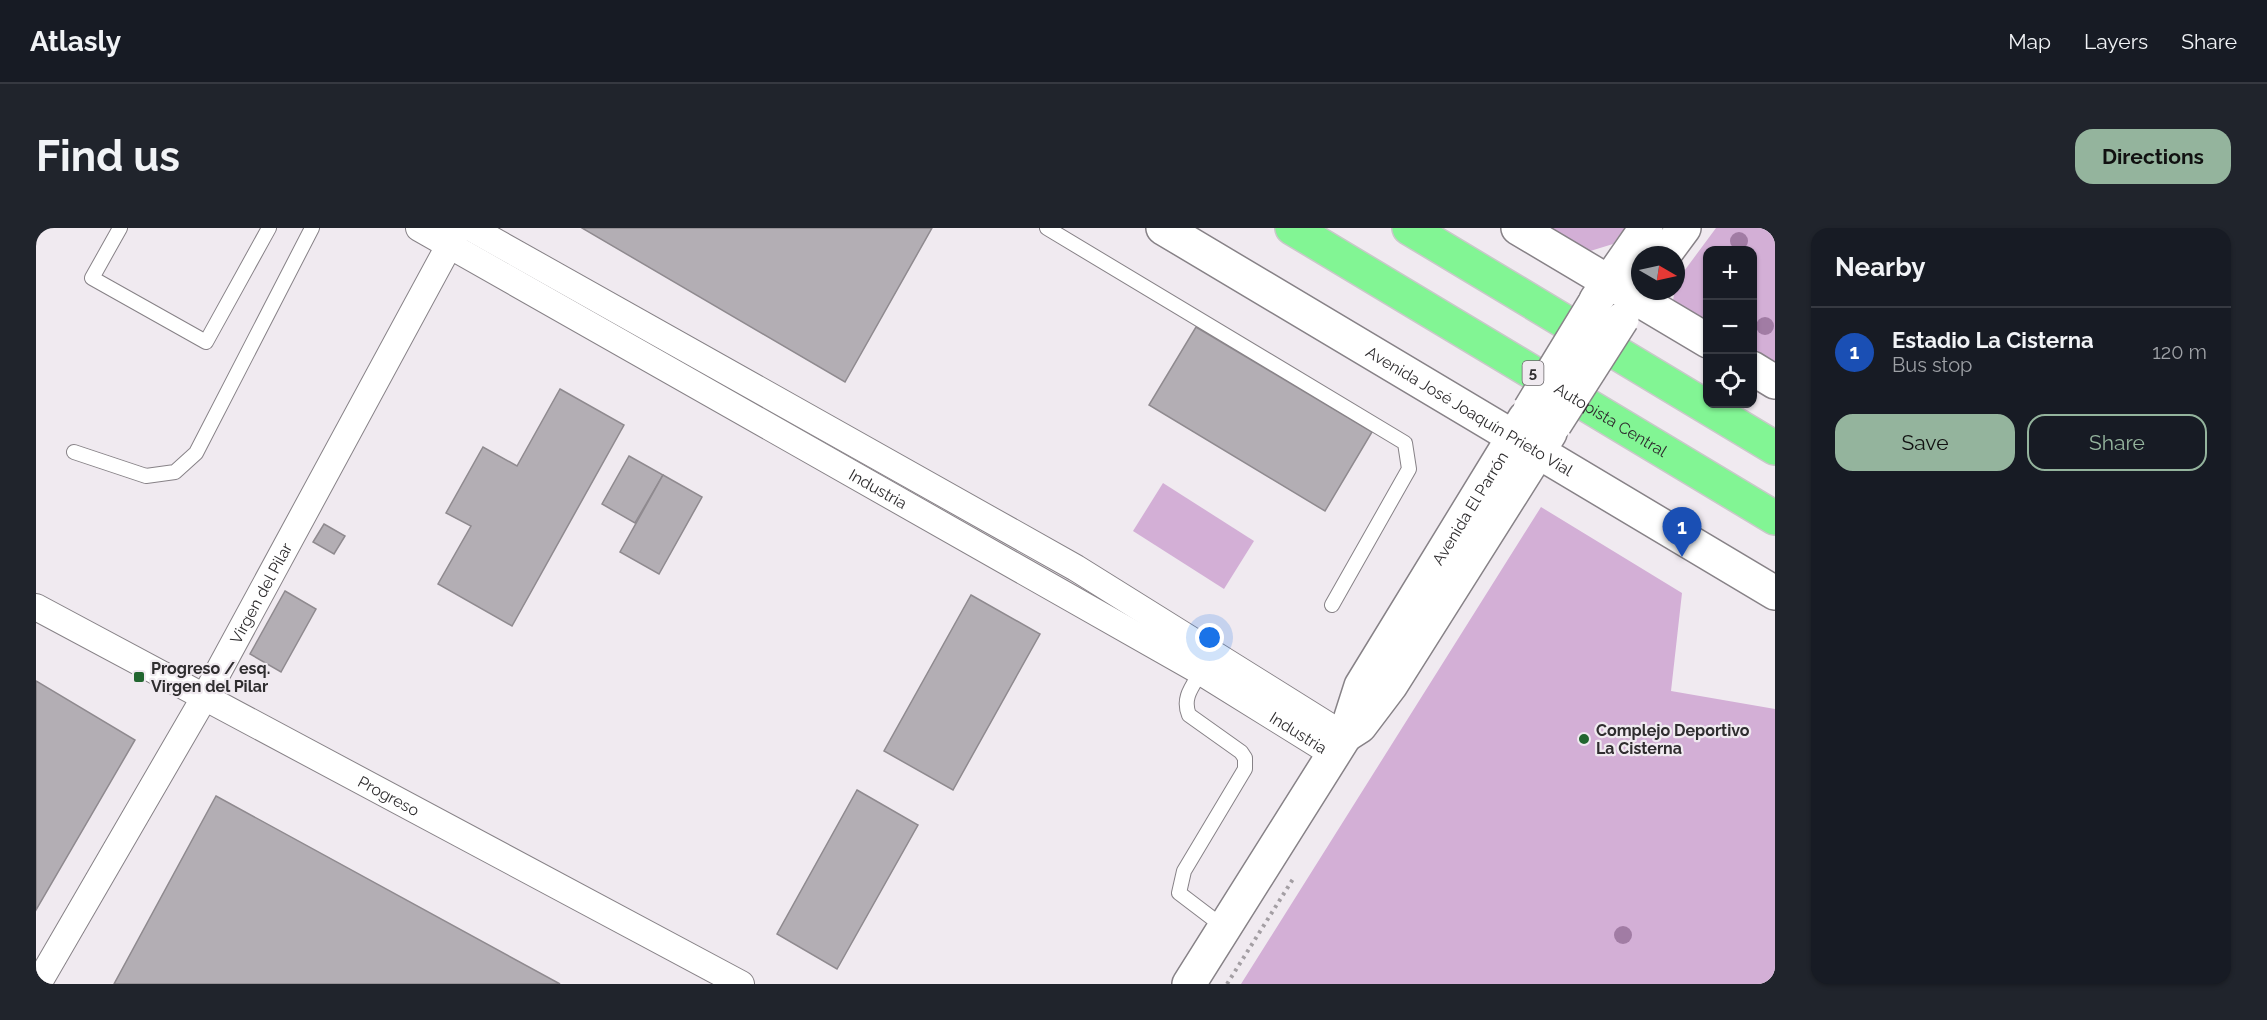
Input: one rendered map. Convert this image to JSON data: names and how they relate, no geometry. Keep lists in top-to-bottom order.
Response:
{
  "streets": {
    "highway": ["5", "Autopista Central"],
    "main road": ["Avenida José Joaquín Prieto Vial", "Avenida El Parrón"],
    "street": ["Industria", "Virgen del Pilar", "Progreso"]
  },
  "crossings": [
    ["Avenida José Joaquín Prieto Vial", "Avenida El Parrón"],
    ["Industria", "Avenida El Parrón"],
    ["Industria", "Virgen del Pilar"],
    ["Virgen del Pilar", "Progreso"]
  ],
  "places": {
    "transit": ["Progreso / esq. Virgen del Pilar"],
    "other": ["Complejo Deportivo La Cisterna"]
  },
  "north": "right",
  "page": {
    "header": "Atlasly",
    "nav": ["Map", "Layers", "Share"],
    "buttons": [
      "Directions",
      ["Save", "Share"]
    ],
    "title": "Find us",
    "heading": "Nearby",
    "map_buttons": ["+", "−"],
    "list": [
      {
        "mark": "1",
        "name": "Estadio La Cisterna",
        "note": "Bus stop",
        "value": "120 m"
      }
    ],
    "pins": "1"
  }
}
